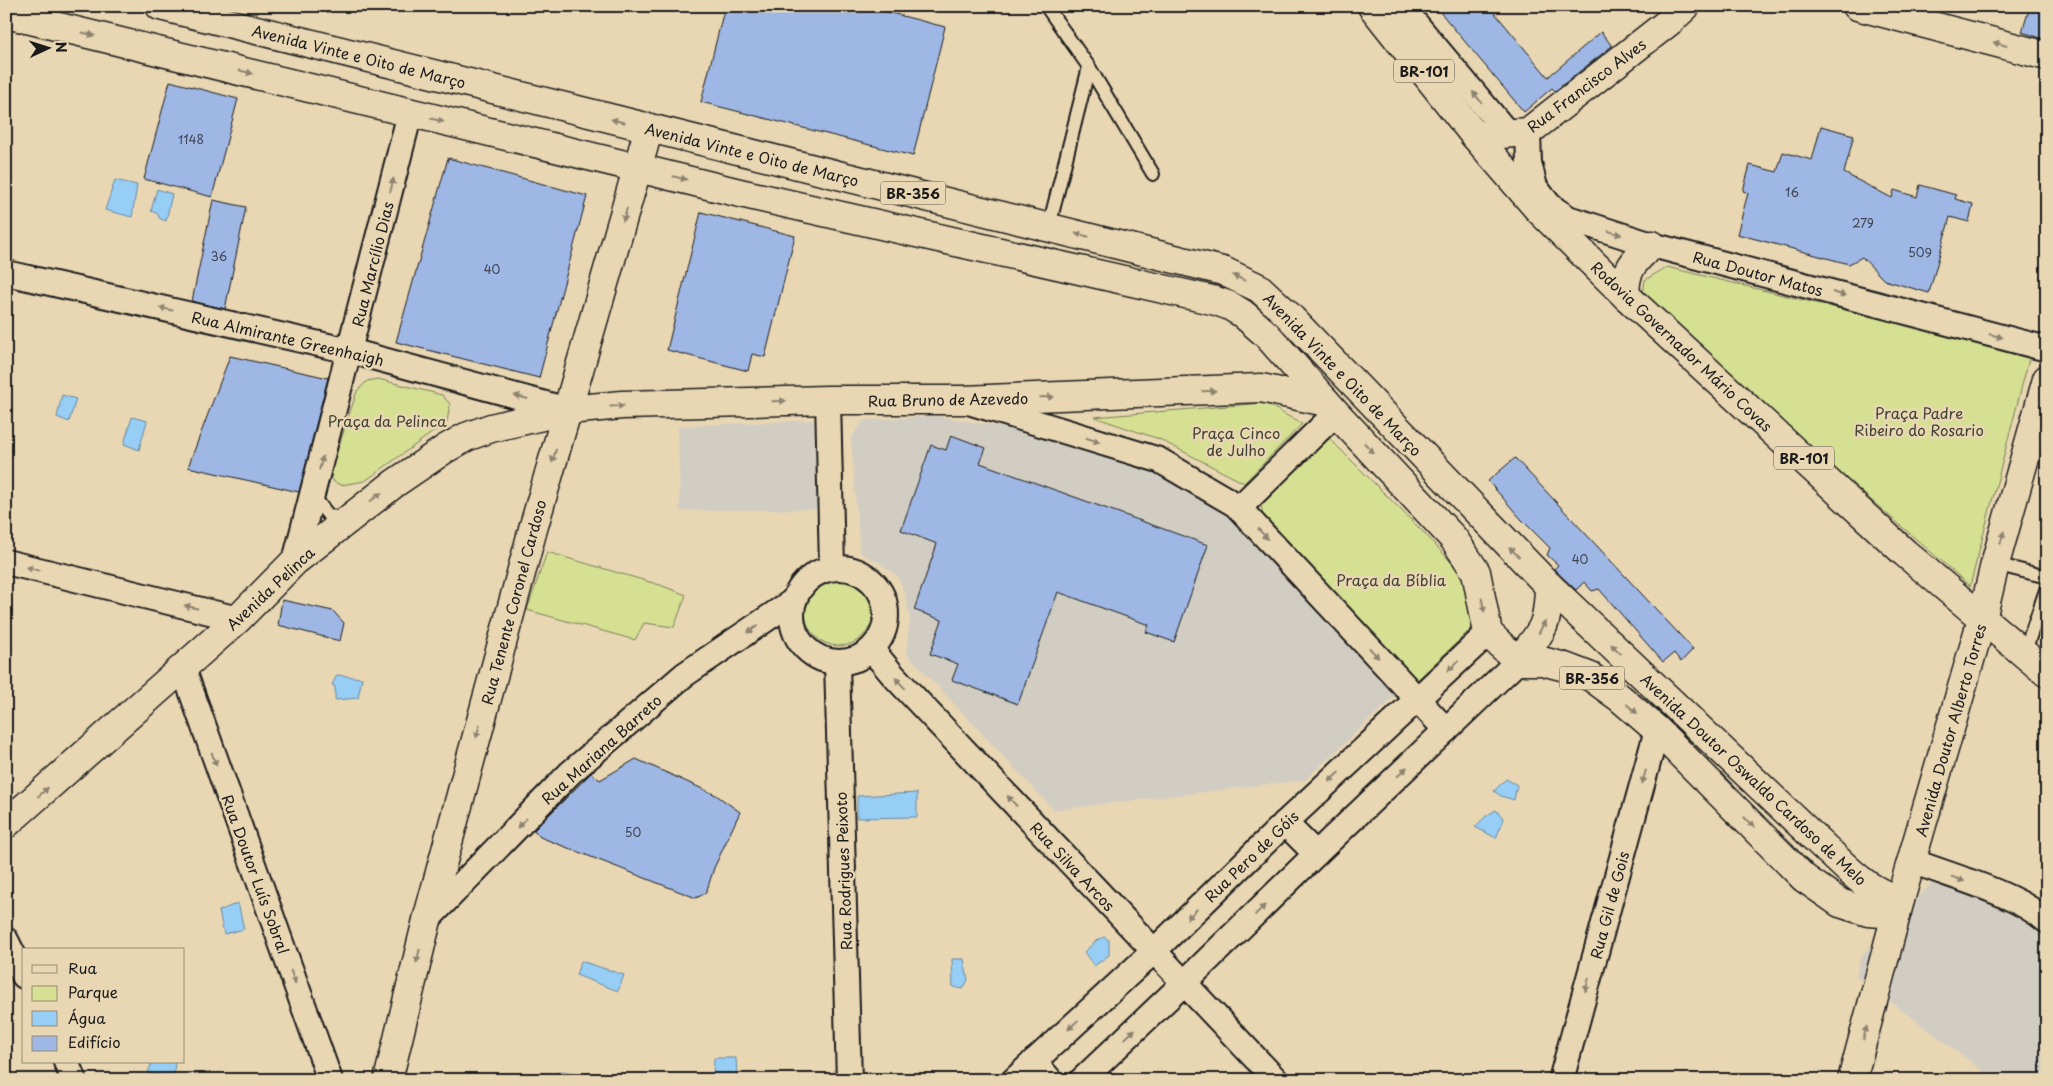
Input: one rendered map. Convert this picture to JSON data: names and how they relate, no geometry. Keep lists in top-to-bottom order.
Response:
{
  "streets": {
    "main road": [
      "Avenida Vinte e Oito de Março",
      "BR-101",
      "Rua Francisco Alves",
      "BR-356",
      "Rodovia Governador Mário Covas",
      "Rua Bruno de Azevedo",
      "Avenida Pelinca",
      "Rua Tenente Coronel Cardoso",
      "Avenida Doutor Alberto Torres",
      "Avenida Doutor Oswaldo Cardoso de Melo"
    ],
    "street": [
      "Rua Marcílio Dias",
      "Rua Doutor Matos",
      "Rua Almirante Greenhaigh",
      "Rua Mariana Barreto",
      "Rua Pero de Góis",
      "Rua Silva Arcos",
      "Rua Rodrigues Peixoto",
      "Rua Doutor Luís Sobral",
      "Rua Gil de Gois"
    ]
  },
  "crossings": [
    ["Avenida Vinte e Oito de Março", "Rua Marcílio Dias"],
    ["Avenida Vinte e Oito de Março", "Rua Bruno de Azevedo"],
    ["Avenida Vinte e Oito de Março", "Rua Tenente Coronel Cardoso"],
    ["Avenida Vinte e Oito de Março", "Avenida Doutor Oswaldo Cardoso de Melo"],
    ["Rua Francisco Alves", "Rua Doutor Matos"],
    ["Rua Francisco Alves", "Rodovia Governador Mário Covas"],
    ["Rua Marcílio Dias", "Rua Almirante Greenhaigh"],
    ["Rua Marcílio Dias", "Avenida Pelinca"],
    ["Rua Almirante Greenhaigh", "Rua Bruno de Azevedo"],
    ["Rua Almirante Greenhaigh", "Avenida Pelinca"],
    ["Rua Almirante Greenhaigh", "Rua Tenente Coronel Cardoso"],
    ["Rodovia Governador Mário Covas", "Avenida Doutor Alberto Torres"],
    ["Rua Bruno de Azevedo", "Avenida Pelinca"],
    ["Rua Bruno de Azevedo", "Rua Tenente Coronel Cardoso"],
    ["Avenida Pelinca", "Rua Tenente Coronel Cardoso"],
    ["Avenida Pelinca", "Rua Doutor Luís Sobral"],
    ["Rua Tenente Coronel Cardoso", "Rua Mariana Barreto"],
    ["Avenida Doutor Alberto Torres", "Avenida Doutor Oswaldo Cardoso de Melo"],
    ["Rua Mariana Barreto", "Rua Silva Arcos"],
    ["Rua Mariana Barreto", "Rua Rodrigues Peixoto"],
    ["Avenida Doutor Oswaldo Cardoso de Melo", "Rua Gil de Gois"],
    ["Rua Pero de Góis", "Rua Silva Arcos"],
    ["Rua Silva Arcos", "Rua Rodrigues Peixoto"]
  ],
  "one_way": [
    "Rua Marcílio Dias",
    "Rua Doutor Matos",
    "Rua Almirante Greenhaigh",
    "Rua Bruno de Azevedo",
    "Avenida Pelinca",
    "Rua Tenente Coronel Cardoso",
    "Avenida Doutor Alberto Torres",
    "Rua Mariana Barreto",
    "Rua Silva Arcos",
    "Rua Doutor Luís Sobral",
    "Rua Gil de Gois"
  ],
  "parks": [
    "Praça Padre Ribeiro do Rosario",
    "Praça da Pelinca",
    "Praça Cinco de Julho",
    "Praça da Bíblia"
  ],
  "house_numbers": [
    "1148",
    "16",
    "279",
    "509",
    "36",
    "40",
    "40",
    "50"
  ],
  "legend": [
    "Rua",
    "Parque",
    "Água",
    "Edifício"
  ],
  "north": "right"
}
